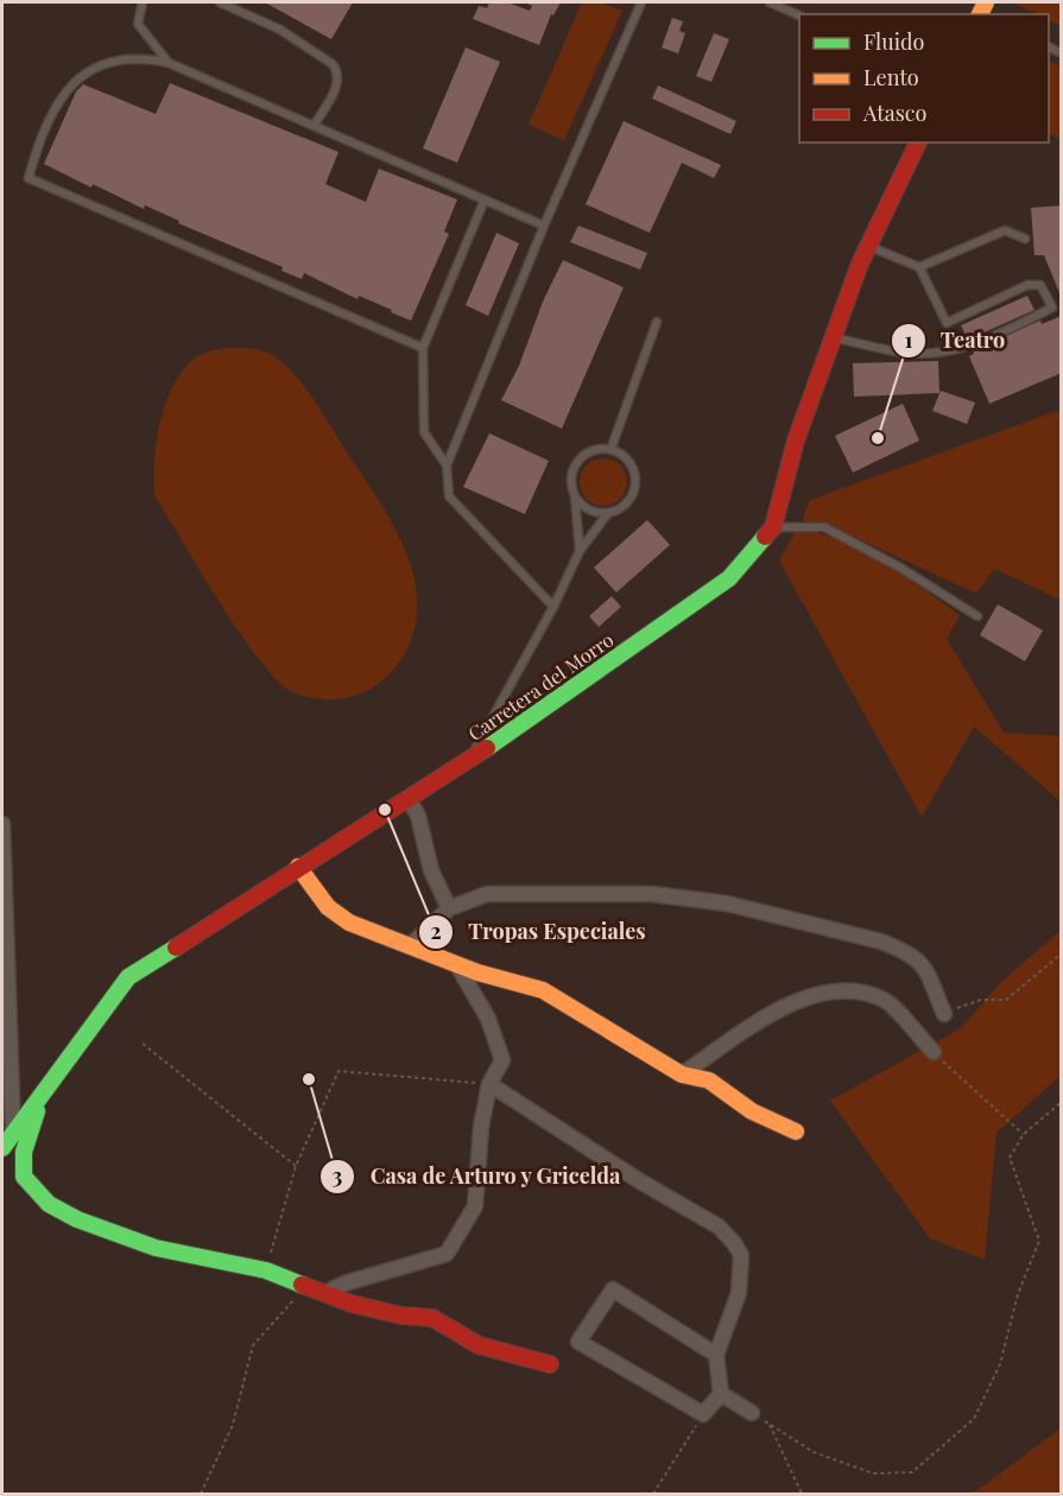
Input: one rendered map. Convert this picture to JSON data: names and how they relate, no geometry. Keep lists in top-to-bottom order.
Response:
{
  "streets": {
    "main road": ["Carretera del Morro"]
  },
  "places": ["Teatro", "Tropas Especiales", "Casa de Arturo y Gricelda"],
  "legend": ["Fluido", "Lento", "Atasco"]
}
